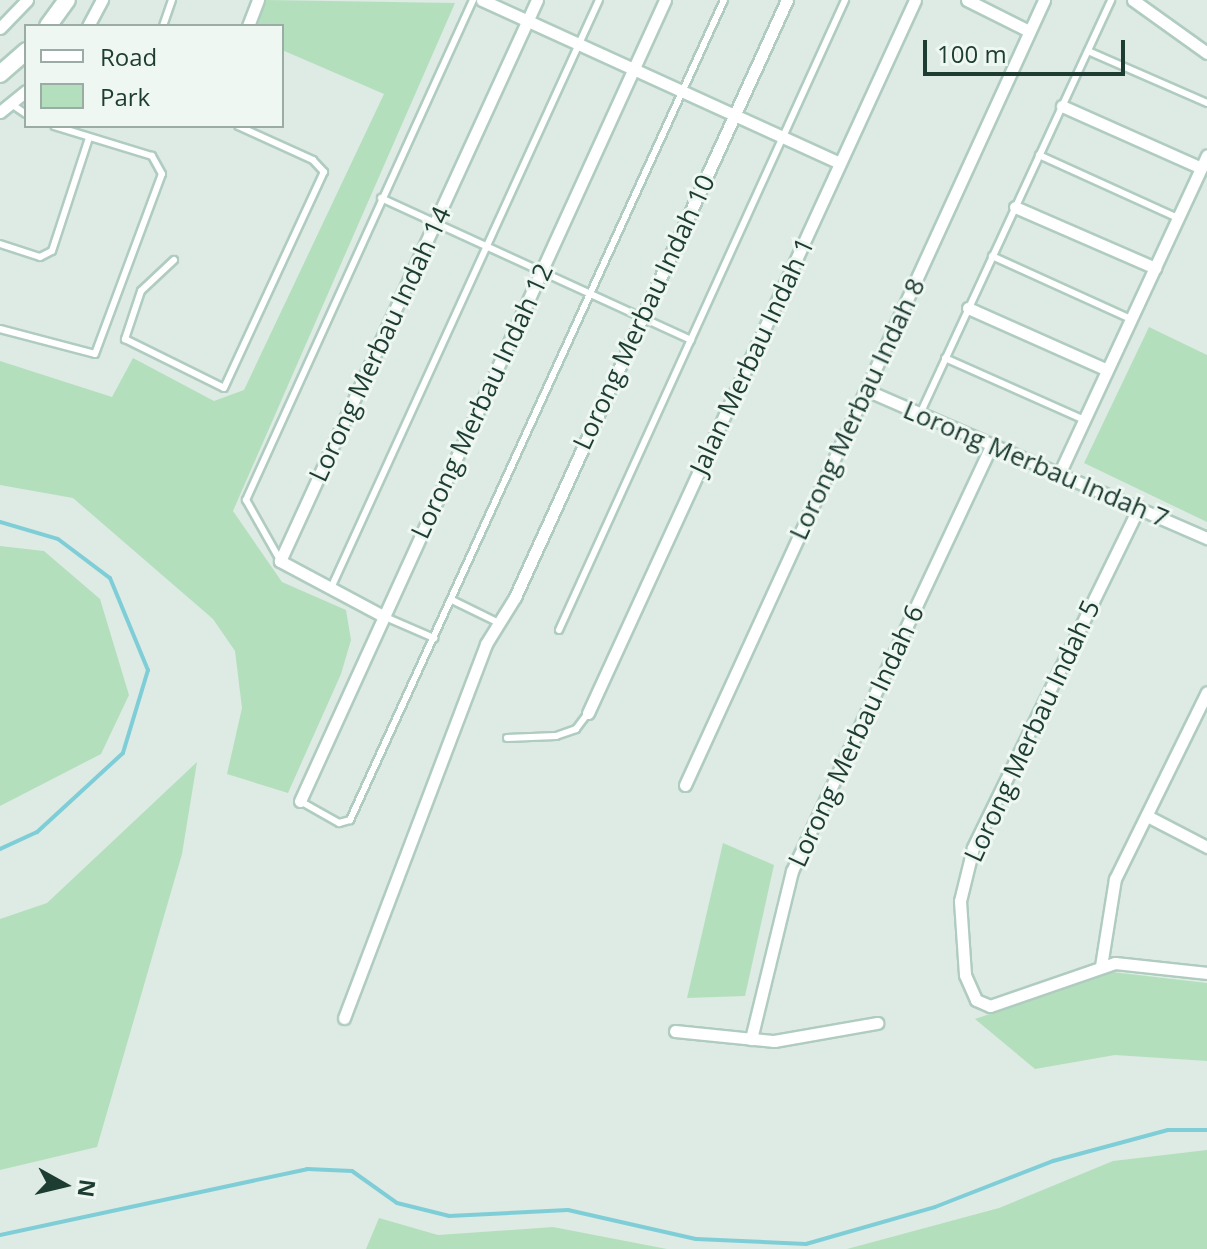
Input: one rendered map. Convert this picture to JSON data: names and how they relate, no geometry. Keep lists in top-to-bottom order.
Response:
{
  "streets": {
    "street": [
      "Lorong Merbau Indah 10",
      "Lorong Merbau Indah 14",
      "Jalan Merbau Indah 1",
      "Lorong Merbau Indah 12",
      "Lorong Merbau Indah 8",
      "Lorong Merbau Indah 7",
      "Lorong Merbau Indah 5",
      "Lorong Merbau Indah 6"
    ]
  },
  "crossings": [
    ["Lorong Merbau Indah 8", "Lorong Merbau Indah 7"],
    ["Lorong Merbau Indah 7", "Lorong Merbau Indah 5"],
    ["Lorong Merbau Indah 7", "Lorong Merbau Indah 6"]
  ],
  "legend": ["Road", "Park"],
  "scale_bar": "100 m",
  "north": "right"
}
